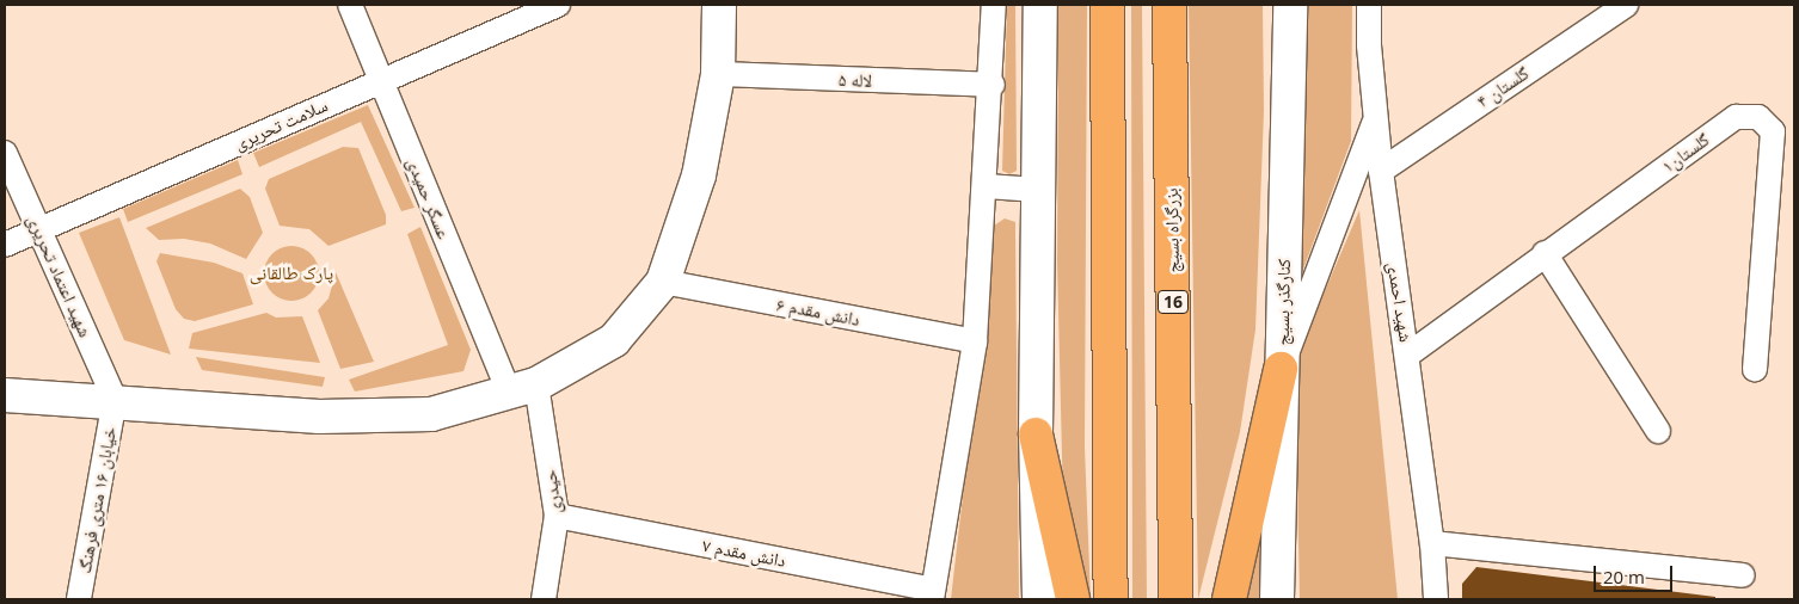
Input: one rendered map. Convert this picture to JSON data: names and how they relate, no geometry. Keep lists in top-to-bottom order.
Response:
{
  "streets": {
    "highway": ["بزرگراه بسیج", "16"],
    "main road": ["کنارگذر بسیج"],
    "street": [
      "لاله ۵",
      "گلستان ۴",
      "سلامت تحریری",
      "گلستان۱",
      "عسگر حمیدی",
      "شهید اعتماد تحریری",
      "شهید احمدی",
      "دانش مقدم ۶",
      "حیدری",
      "خیابان ۱۶ متری فرهنگ",
      "دانش مقدم ۷"
    ]
  },
  "crossings": [
    ["گلستان ۴", "شهید احمدی"],
    ["سلامت تحریری", "عسگر حمیدی"],
    ["سلامت تحریری", "شهید اعتماد تحریری"],
    ["گلستان۱", "شهید احمدی"],
    ["عسگر حمیدی", "حیدری"],
    ["شهید اعتماد تحریری", "خیابان ۱۶ متری فرهنگ"],
    ["حیدری", "دانش مقدم ۷"]
  ],
  "parks": ["پارک طالقانی"],
  "scale_bar": "20 m"
}
